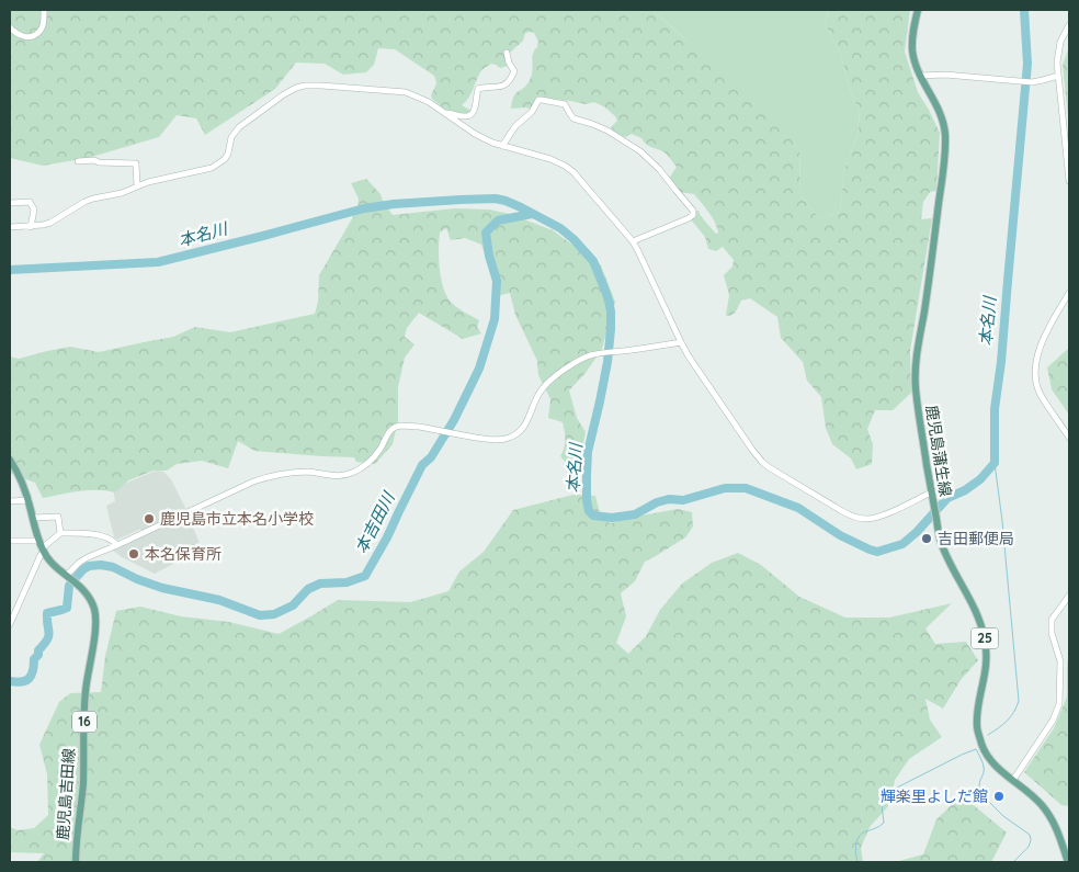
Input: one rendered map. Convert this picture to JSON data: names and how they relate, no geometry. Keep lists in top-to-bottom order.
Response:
{
  "streets": {
    "main road": [
      "鹿児島蒲生線",
      "25",
      "16",
      "鹿児島吉田線"
    ]
  },
  "water": ["本名川", "本吉田川"],
  "places": [
    "鹿児島市立本名小学校",
    "吉田郵便局",
    "本名保育所",
    "輝楽里よしだ館"
  ]
}
